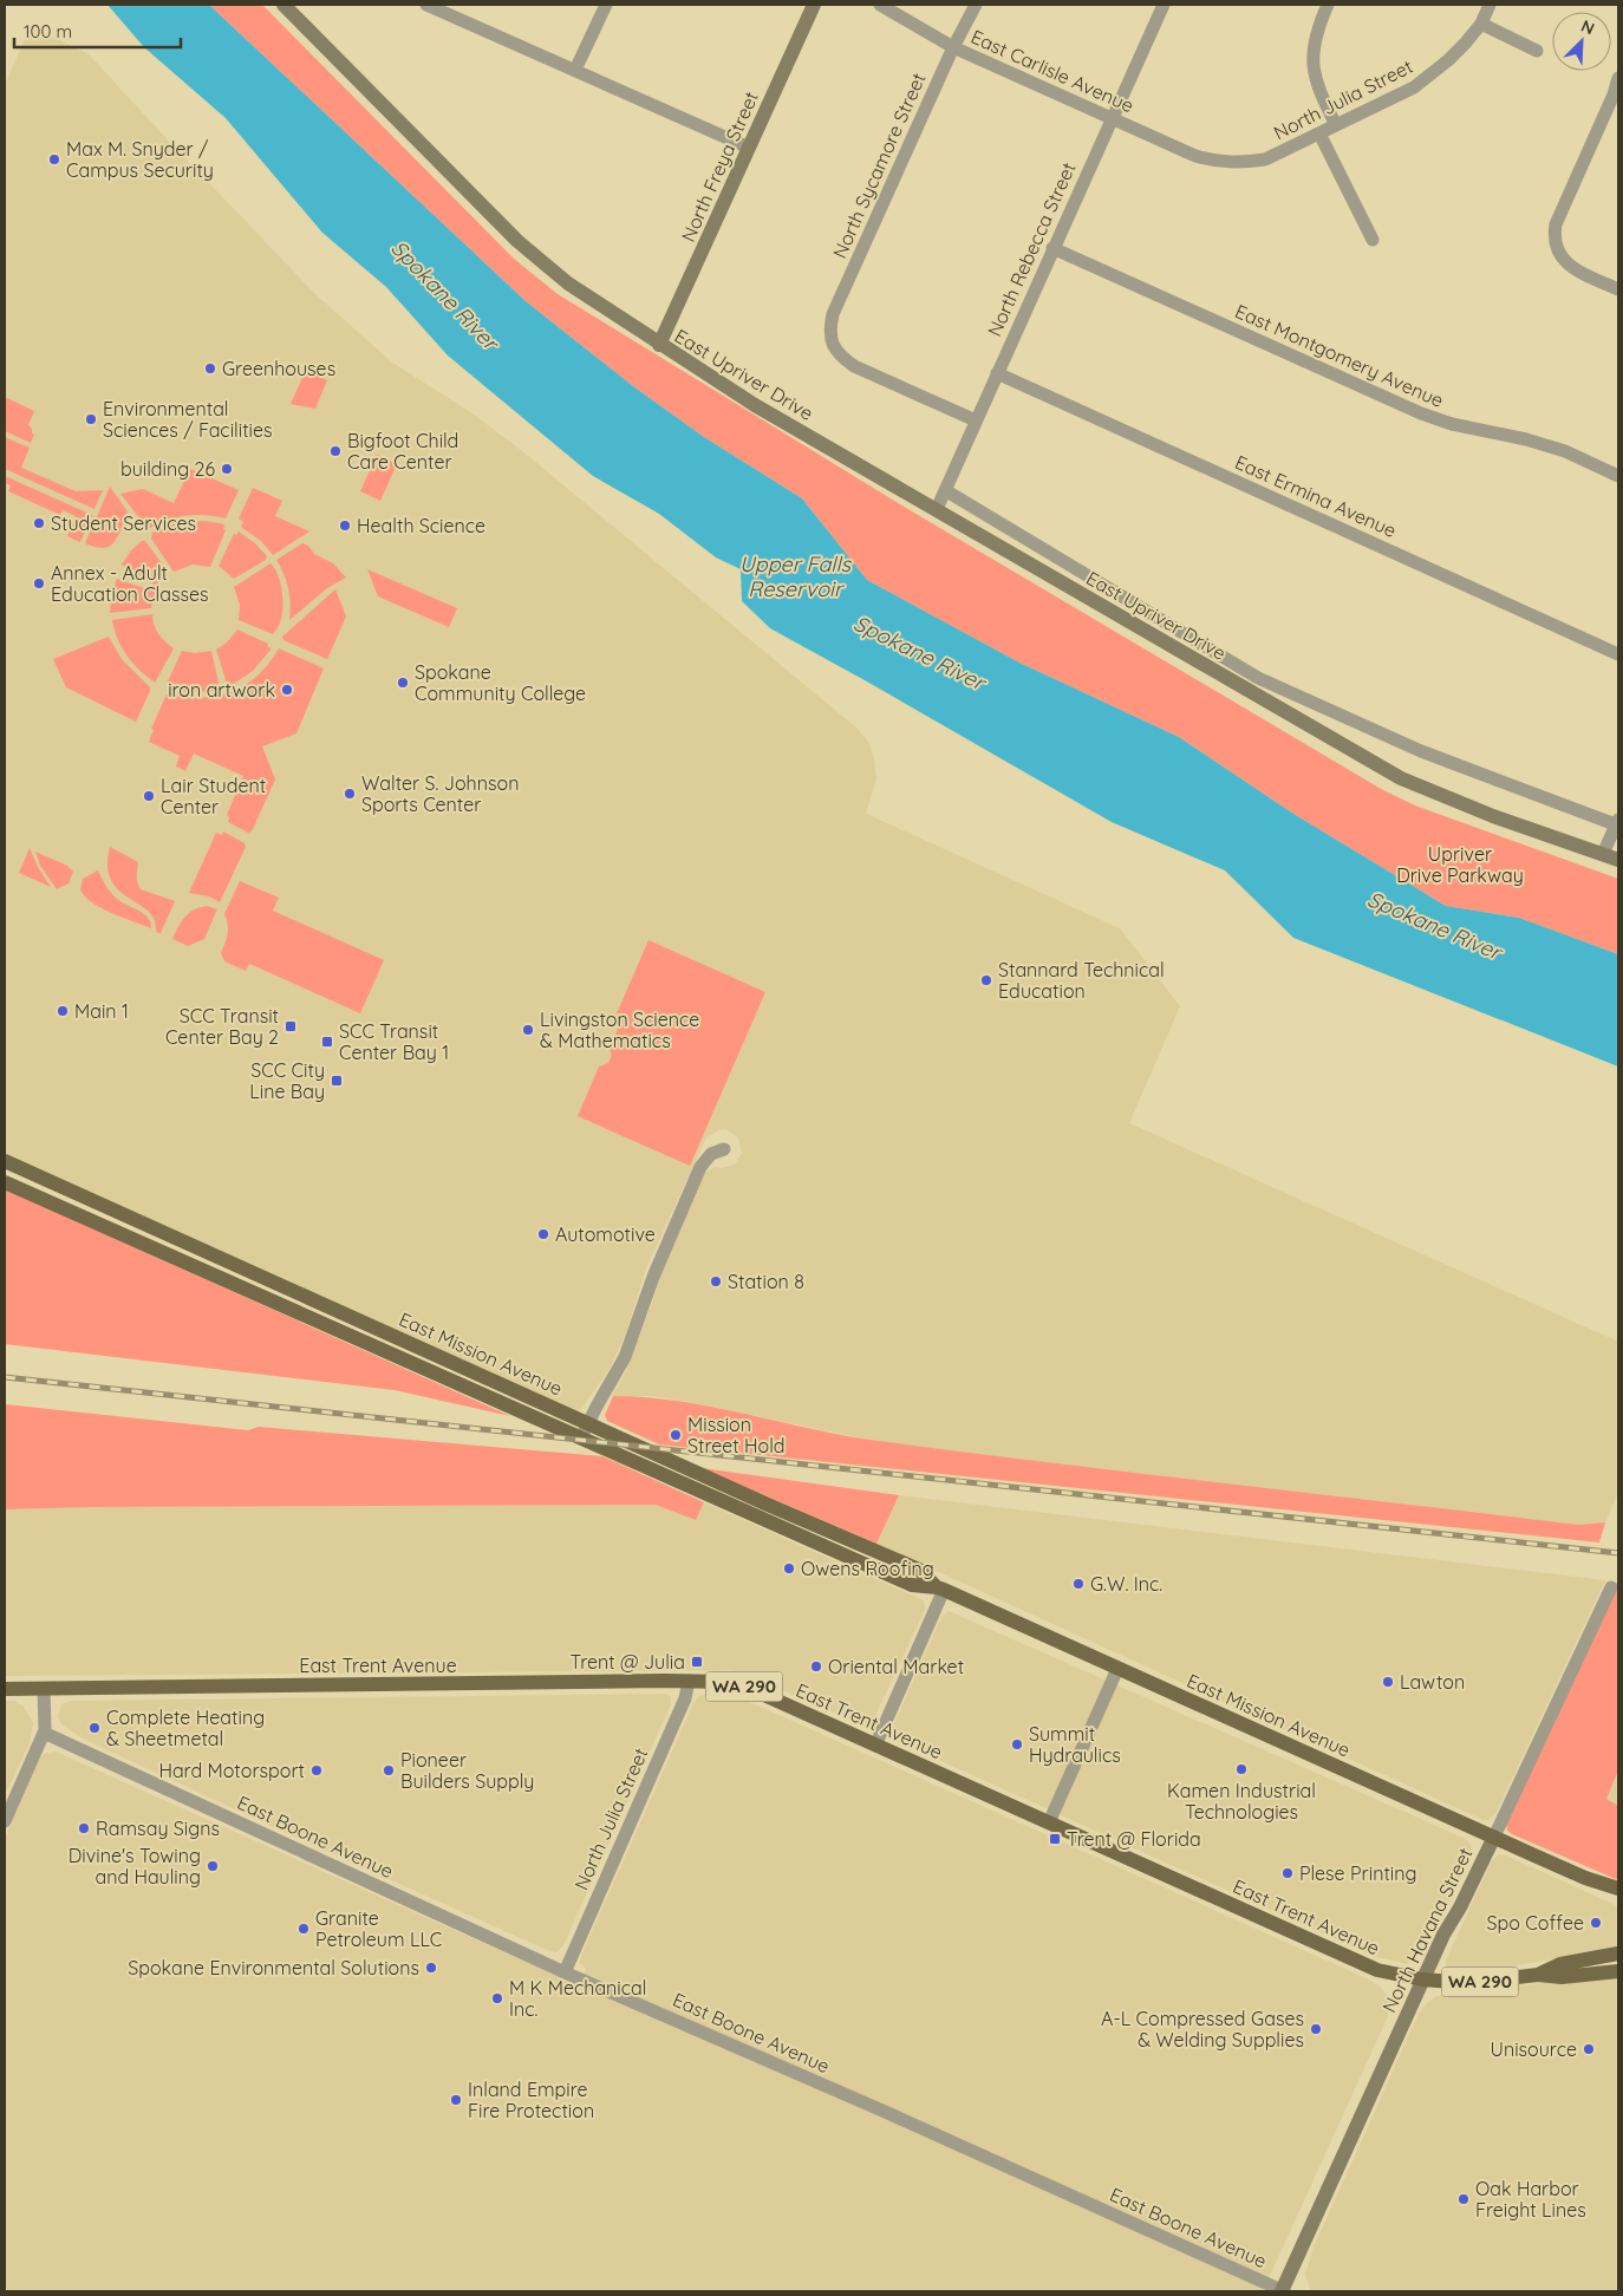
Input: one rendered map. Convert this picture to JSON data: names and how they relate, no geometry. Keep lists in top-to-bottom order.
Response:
{
  "streets": {
    "main road": ["East Mission Avenue", "East Trent Avenue", "WA 290"],
    "street": [
      "East Carlisle Avenue",
      "North Julia Street",
      "North Sycamore Street",
      "North Freya Street",
      "North Rebecca Street",
      "East Montgomery Avenue",
      "East Upriver Drive",
      "East Ermina Avenue",
      "East Boone Avenue",
      "North Havana Street"
    ]
  },
  "crossings": [
    ["East Carlisle Avenue", "North Julia Street"],
    ["East Carlisle Avenue", "North Sycamore Street"],
    ["East Carlisle Avenue", "North Rebecca Street"],
    ["North Julia Street", "East Trent Avenue"],
    ["North Julia Street", "East Boone Avenue"],
    ["North Sycamore Street", "North Rebecca Street"],
    ["North Freya Street", "East Upriver Drive"],
    ["North Rebecca Street", "East Montgomery Avenue"],
    ["North Rebecca Street", "East Upriver Drive"],
    ["North Rebecca Street", "East Ermina Avenue"],
    ["East Mission Avenue", "North Havana Street"],
    ["East Trent Avenue", "North Havana Street"],
    ["East Boone Avenue", "North Havana Street"]
  ],
  "water": ["Spokane River", "Upper Falls Reservoir"],
  "parks": ["Upriver Drive Parkway"],
  "places": {
    "other": [
      "Max M. Snyder / Campus Security",
      "Greenhouses",
      "Environmental Sciences / Facilities",
      "Bigfoot Child Care Center",
      "building 26",
      "Student Services",
      "Health Science",
      "Annex - Adult Education Classes",
      "Spokane Community College",
      "iron artwork",
      "Walter S. Johnson Sports Center",
      "Lair Student Center",
      "Stannard Technical Education",
      "Main 1",
      "Livingston Science & Mathematics",
      "Automotive",
      "Station 8",
      "Mission Street Hold",
      "Owens Roofing",
      "G.W. Inc.",
      "Oriental Market",
      "Lawton",
      "Complete Heating & Sheetmetal",
      "Summit Hydraulics",
      "Kamen Industrial Technologies",
      "Hard Motorsport",
      "Pioneer Builders Supply",
      "Ramsay Signs",
      "Divine's Towing and Hauling",
      "Plese Printing",
      "Spo Coffee",
      "Granite Petroleum LLC",
      "Spokane Environmental Solutions",
      "M K Mechanical Inc.",
      "A-L Compressed Gases & Welding Supplies",
      "Unisource",
      "Inland Empire Fire Protection",
      "Oak Harbor Freight Lines"
    ],
    "transit": [
      "SCC Transit Center Bay 2",
      "SCC Transit Center Bay 1",
      "SCC City Line Bay",
      "Trent @ Julia",
      "Trent @ Florida"
    ]
  },
  "scale_bar": "100 m",
  "north": "top right"
}
